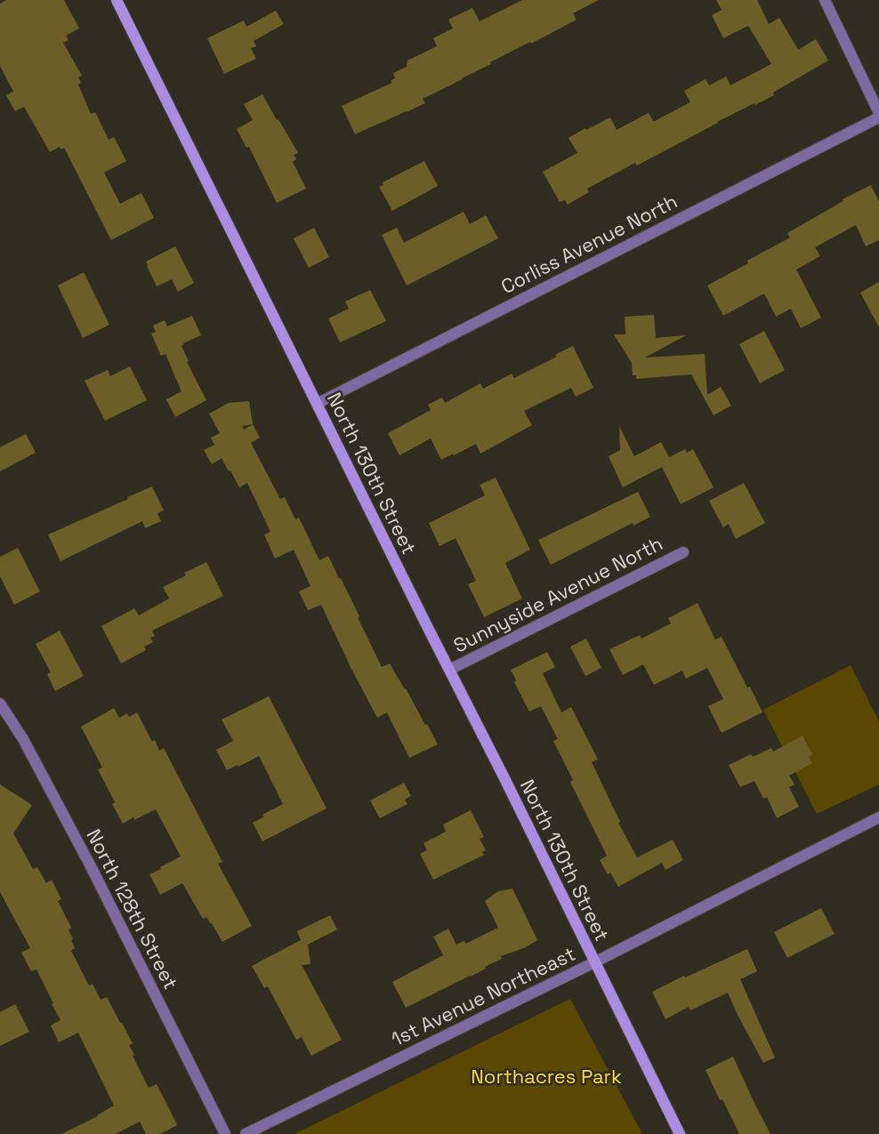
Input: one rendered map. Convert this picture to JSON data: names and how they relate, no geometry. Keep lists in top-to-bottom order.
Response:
{
  "streets": {
    "main road": ["North 130th Street"],
    "street": [
      "Corliss Avenue North",
      "Sunnyside Avenue North",
      "North 128th Street",
      "1st Avenue Northeast"
    ]
  },
  "crossings": [
    ["Corliss Avenue North", "North 130th Street"],
    ["North 130th Street", "Sunnyside Avenue North"],
    ["North 130th Street", "1st Avenue Northeast"]
  ],
  "parks": ["Northacres Park"]
}
